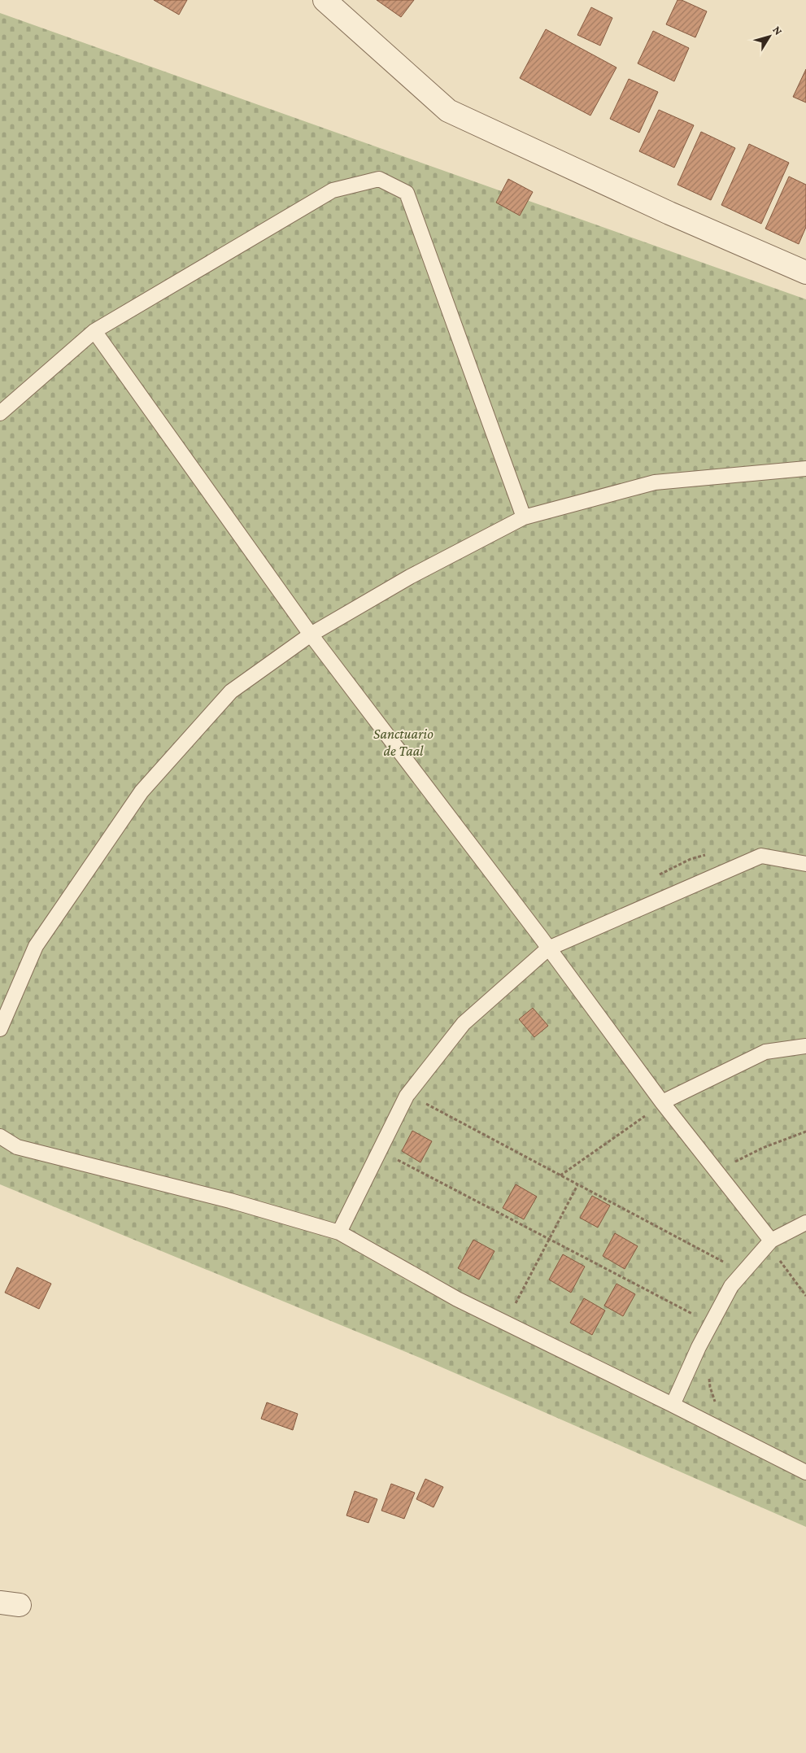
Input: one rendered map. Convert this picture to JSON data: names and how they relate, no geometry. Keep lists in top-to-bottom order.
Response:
{
  "parks": ["Sanctuario de Taal"],
  "north": "top right"
}
